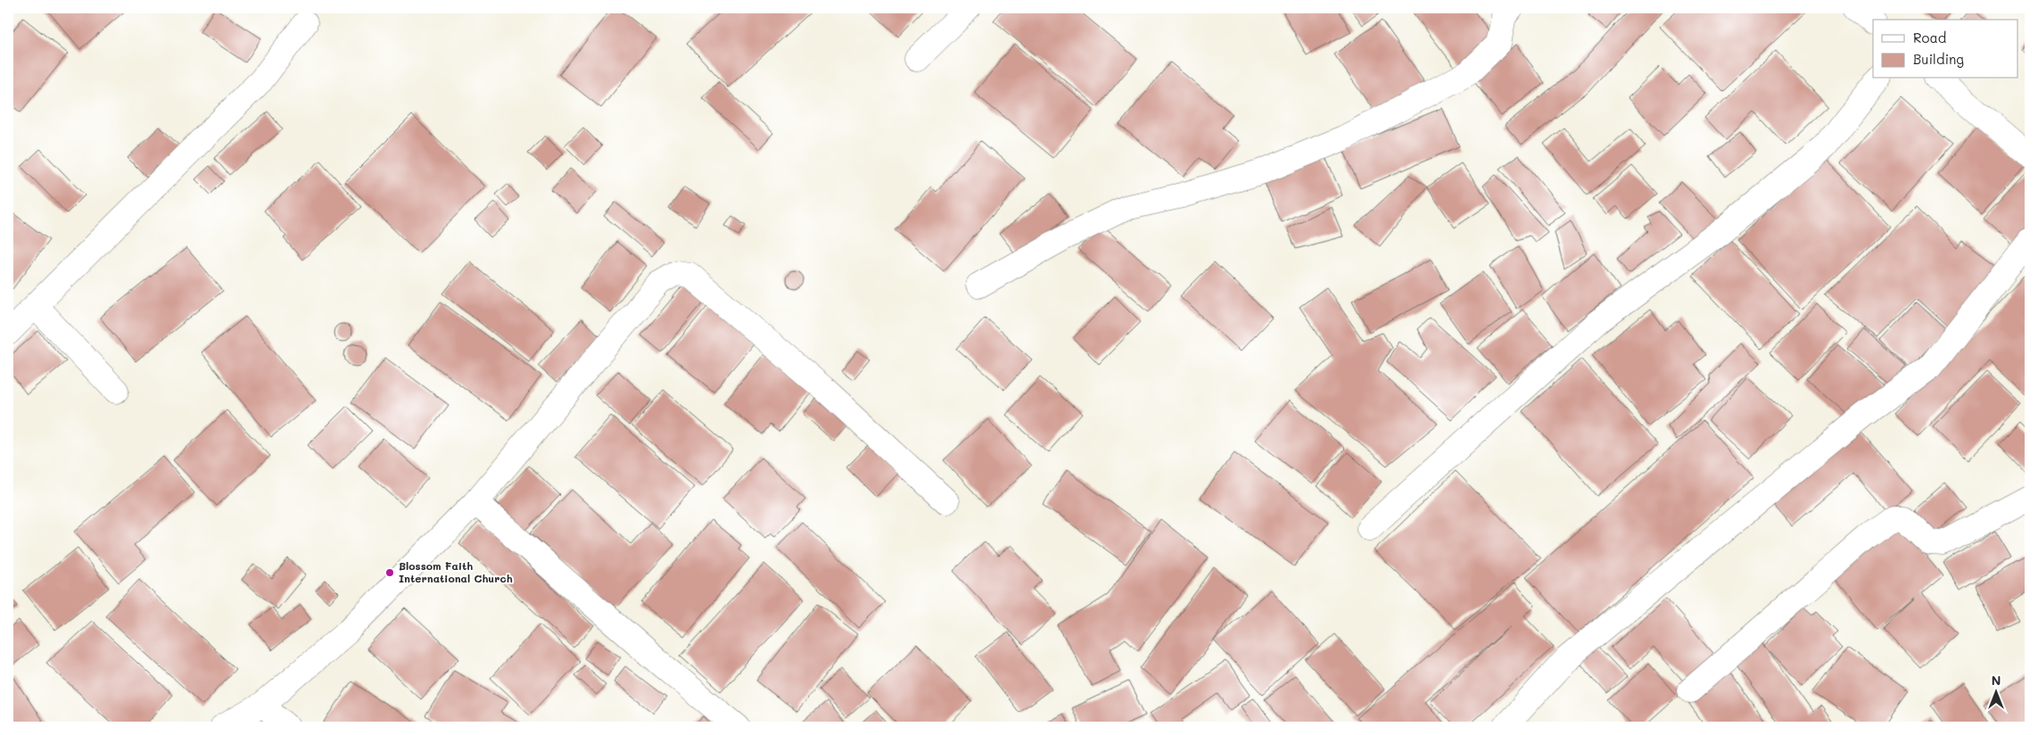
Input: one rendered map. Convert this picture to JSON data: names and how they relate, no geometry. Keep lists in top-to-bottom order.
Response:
{
  "places": ["Blossom Faith International Church"],
  "legend": ["Road", "Building"],
  "north": "top"
}
